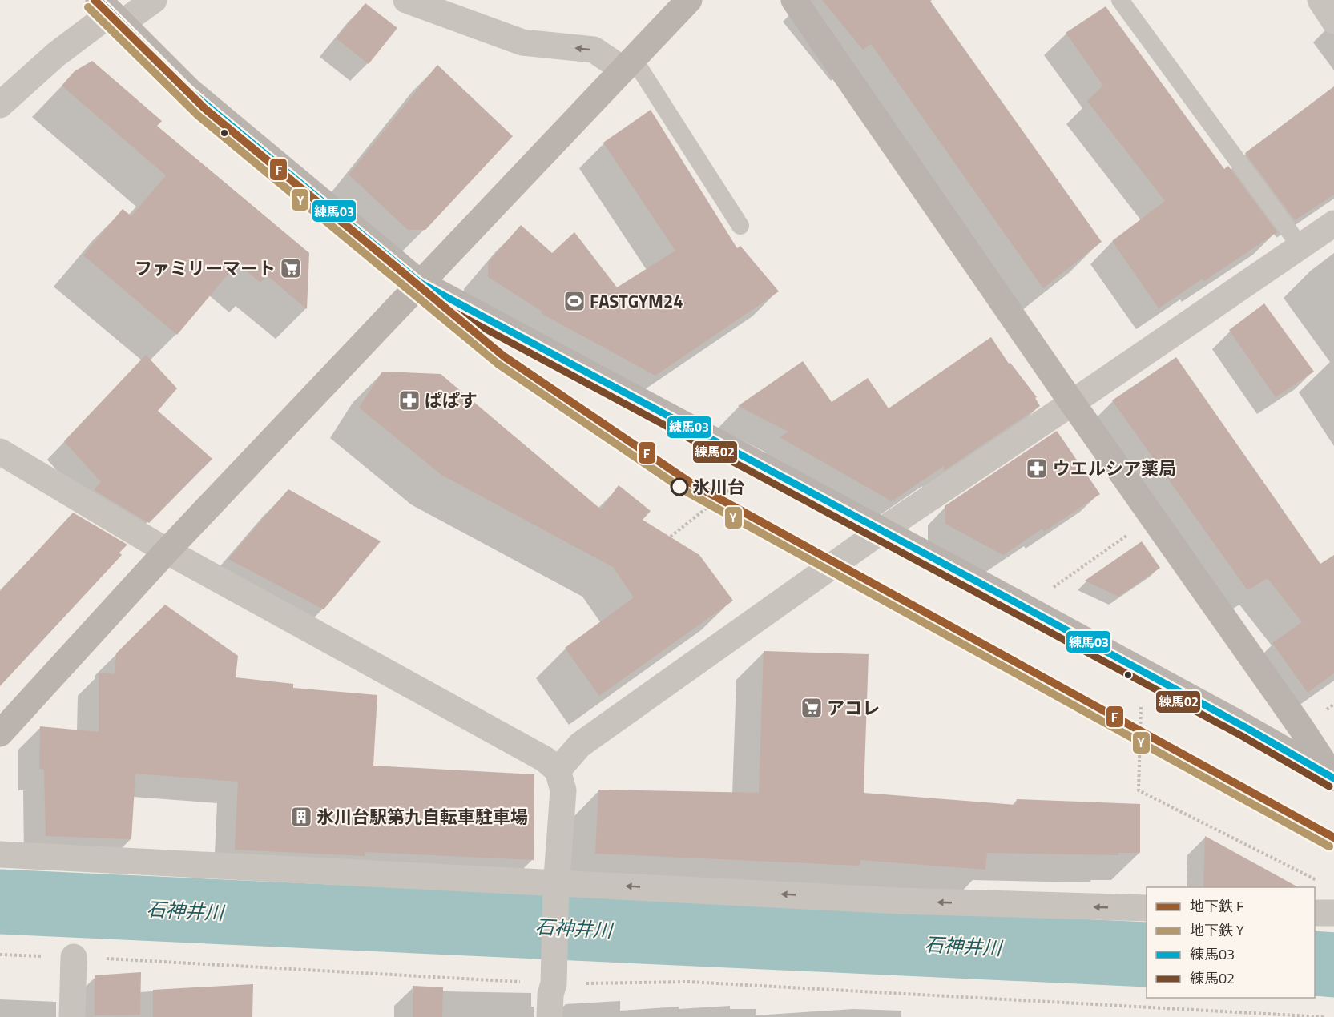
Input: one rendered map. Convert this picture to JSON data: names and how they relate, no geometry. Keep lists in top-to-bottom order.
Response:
{
  "water": ["石神井川"],
  "places": {
    "supermarket": ["ファミリーマート", "アコレ"],
    "sports": ["FASTGYM24"],
    "pharmacy": ["ぱぱす", "ウエルシア薬局"],
    "other": ["氷川台"],
    "building": ["氷川台駅第九自転車駐車場"]
  },
  "lines": [
    "metro line F",
    "transit line 練馬03",
    "transit line 練馬02",
    "metro line Y"
  ],
  "legend": [
    "地下鉄 F",
    "地下鉄 Y",
    "練馬03",
    "練馬02"
  ]
}
